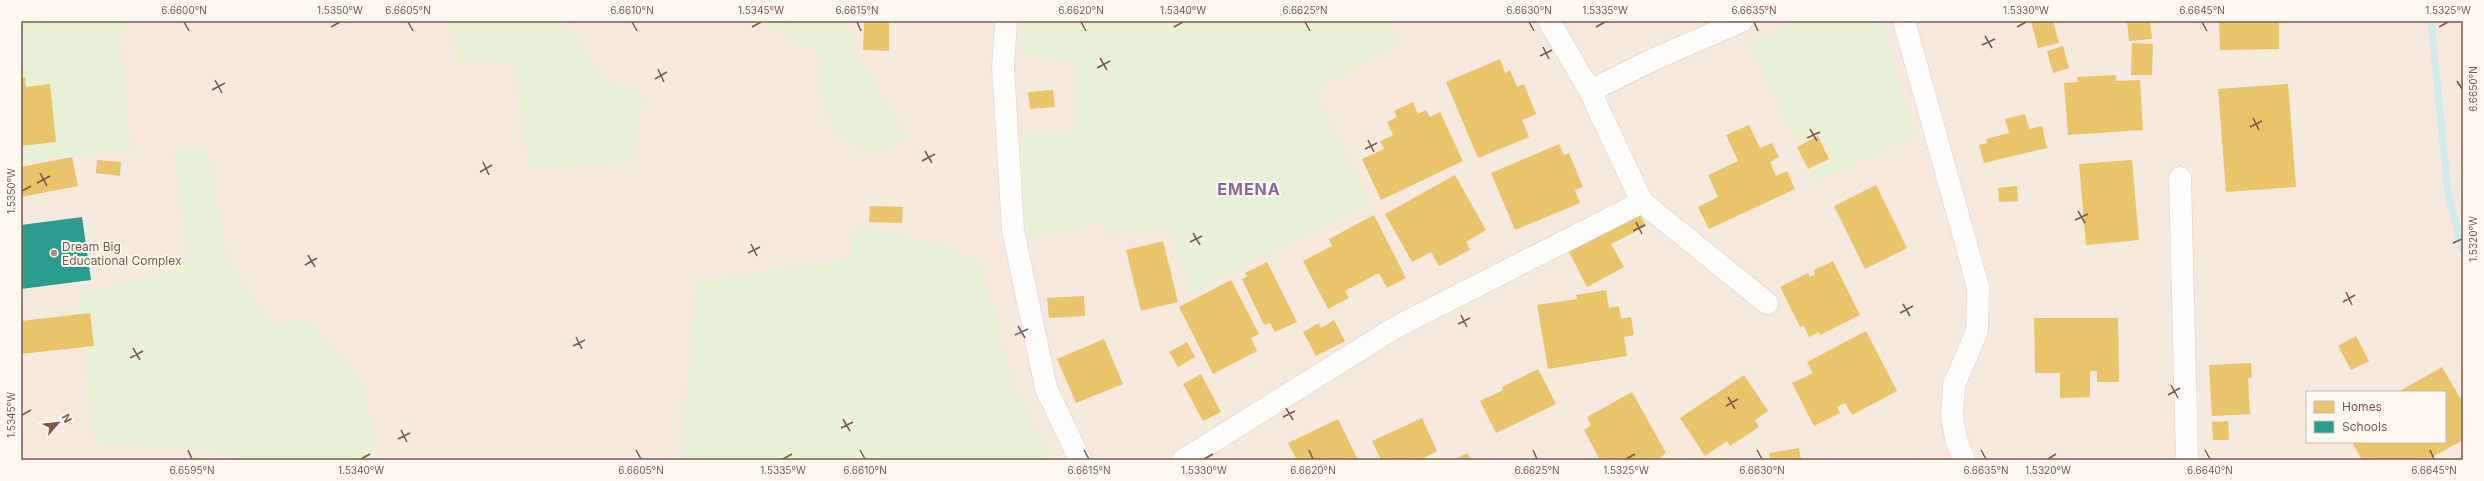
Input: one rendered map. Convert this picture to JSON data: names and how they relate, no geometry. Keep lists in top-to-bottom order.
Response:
{
  "districts": ["EMENA"],
  "places": ["Dream Big Educational Complex"],
  "legend": ["Homes", "Schools"],
  "north": "top right",
  "coordinates": [
    "6.6600°N",
    "1.5350°W",
    "6.6605°N",
    "6.6610°N",
    "1.5345°W",
    "6.6615°N",
    "6.6620°N",
    "1.5340°W",
    "6.6625°N",
    "6.6630°N",
    "1.5335°W",
    "6.6635°N",
    "1.5330°W",
    "6.6645°N",
    "1.5325°W",
    "6.6650°N",
    "1.5320°W",
    "6.6595°N",
    "6.6640°N"
  ]
}
